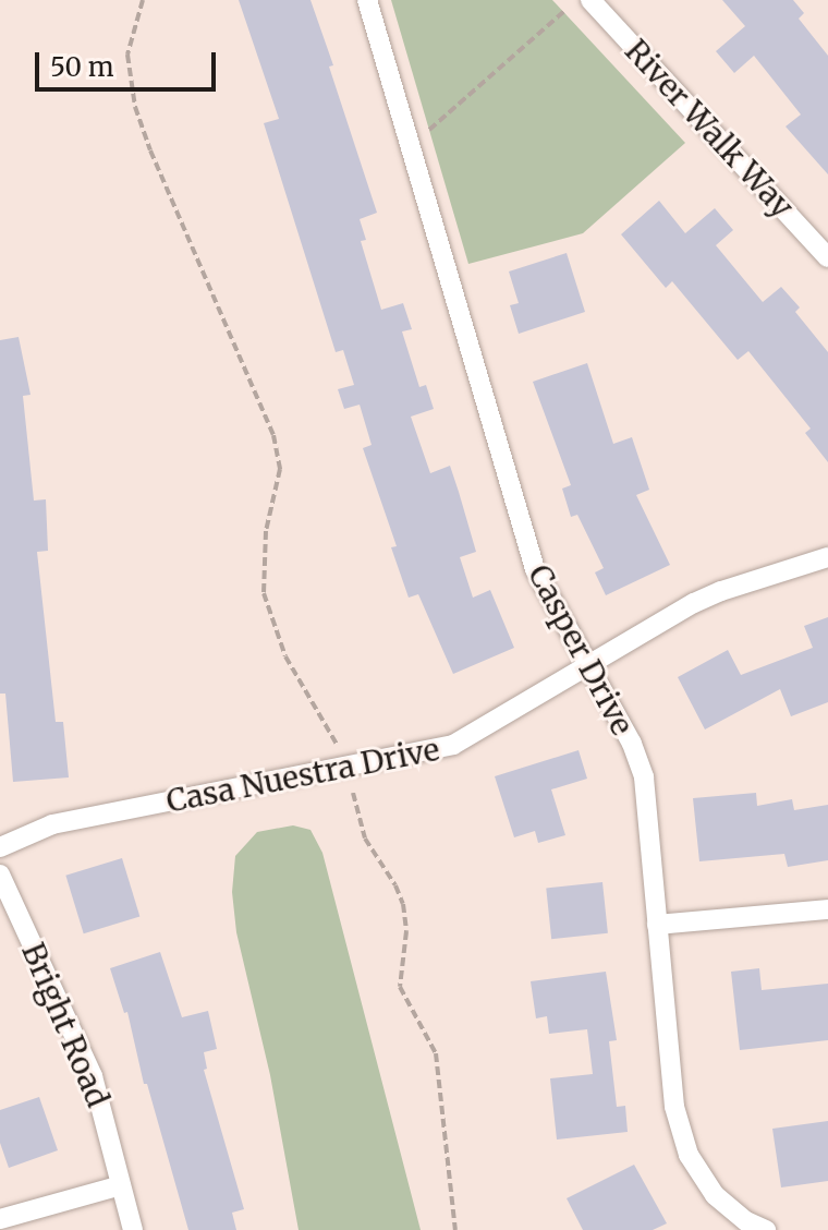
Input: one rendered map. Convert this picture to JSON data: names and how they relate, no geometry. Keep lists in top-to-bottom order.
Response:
{
  "streets": {
    "street": [
      "River Walk Way",
      "Casper Drive",
      "Casa Nuestra Drive",
      "Bright Road"
    ]
  },
  "crossings": [
    ["Casper Drive", "Casa Nuestra Drive"]
  ],
  "scale_bar": "50 m"
}
